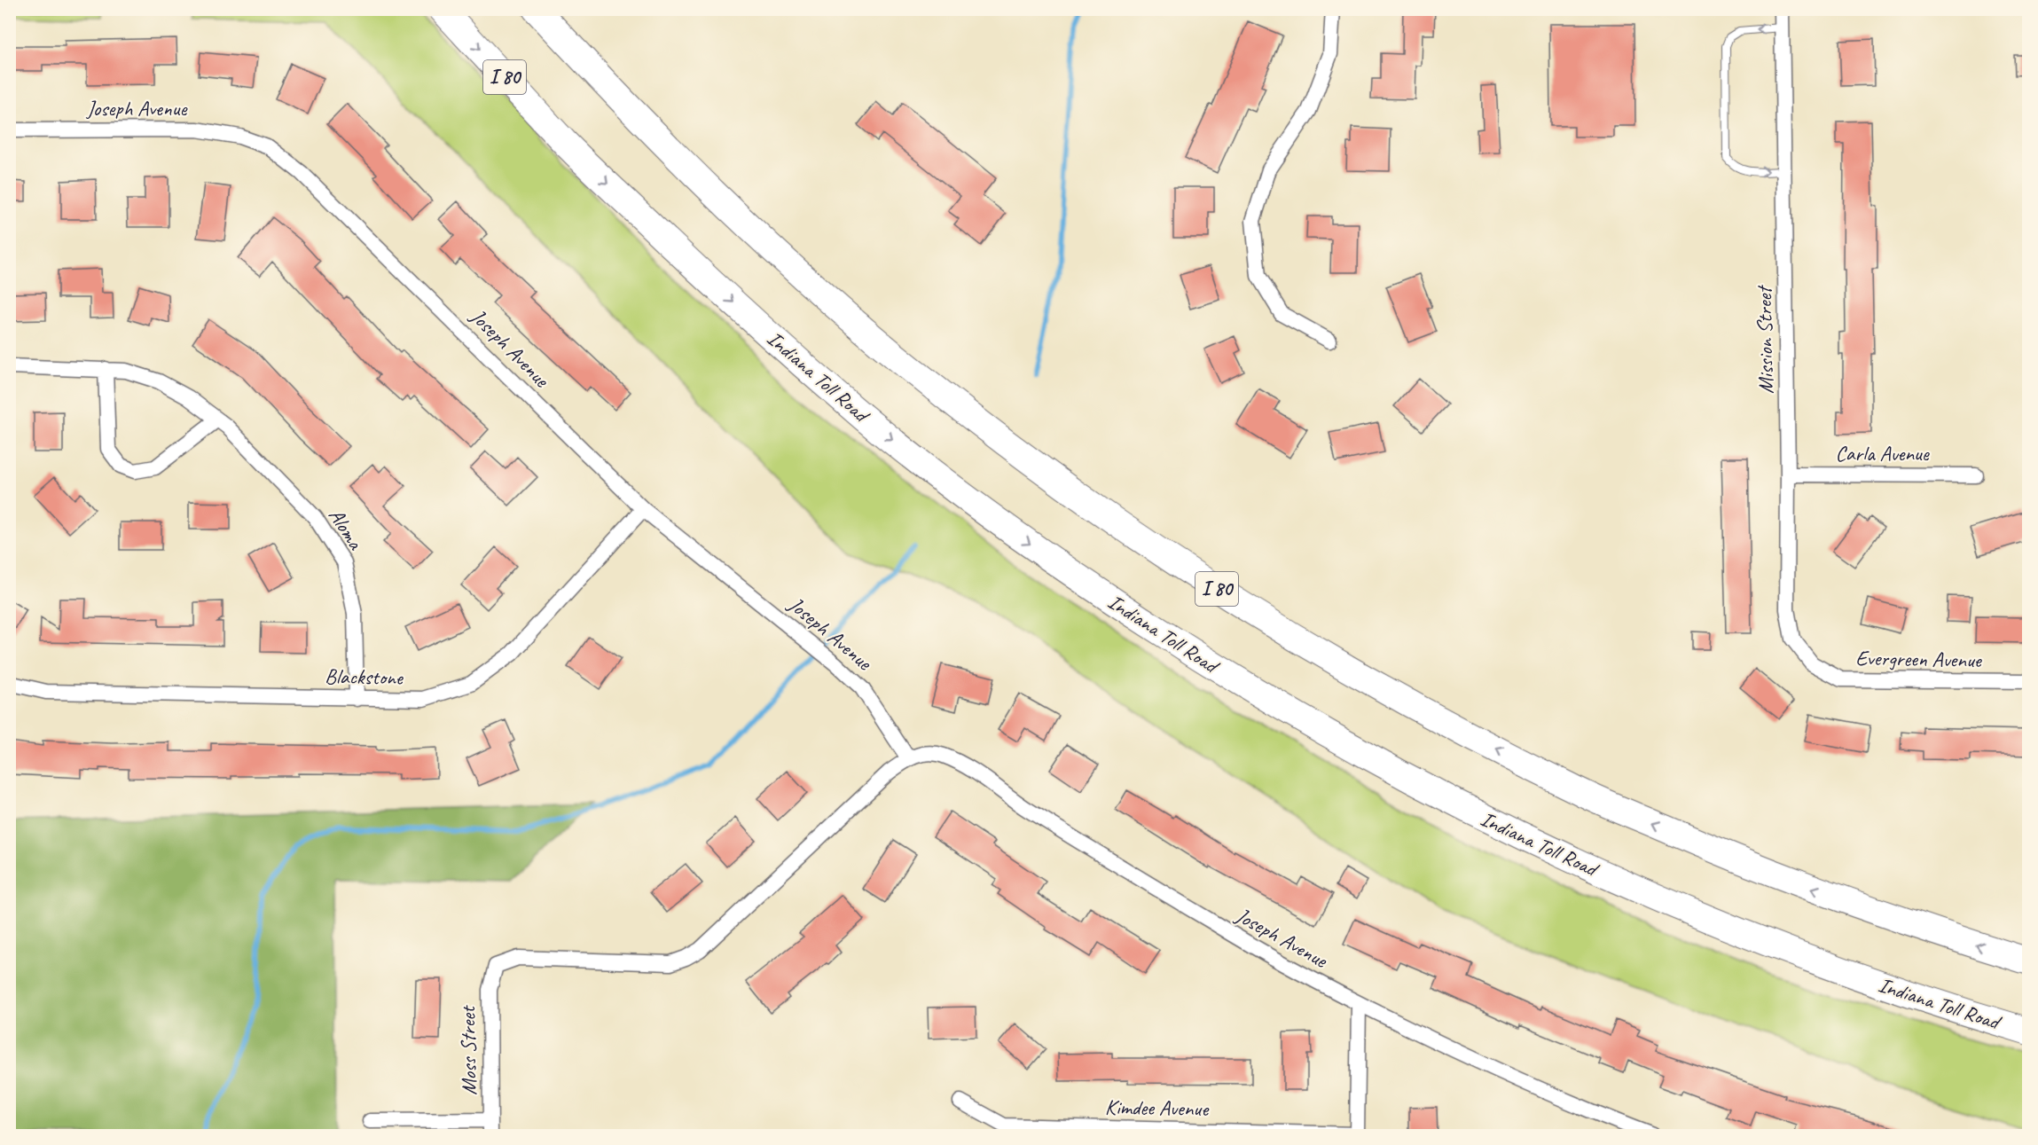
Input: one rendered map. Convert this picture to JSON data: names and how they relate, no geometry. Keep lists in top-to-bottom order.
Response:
{
  "streets": {
    "highway": ["I 80", "Indiana Toll Road"],
    "street": [
      "Joseph Avenue",
      "Mission Street",
      "Carla Avenue",
      "Aloma",
      "Evergreen Avenue",
      "Blackstone",
      "Moss Street",
      "Kimdee Avenue"
    ]
  },
  "crossings": [
    ["Joseph Avenue", "Blackstone"],
    ["Joseph Avenue", "Moss Street"],
    ["Mission Street", "Carla Avenue"],
    ["Mission Street", "Evergreen Avenue"],
    ["Aloma", "Blackstone"]
  ]
}
